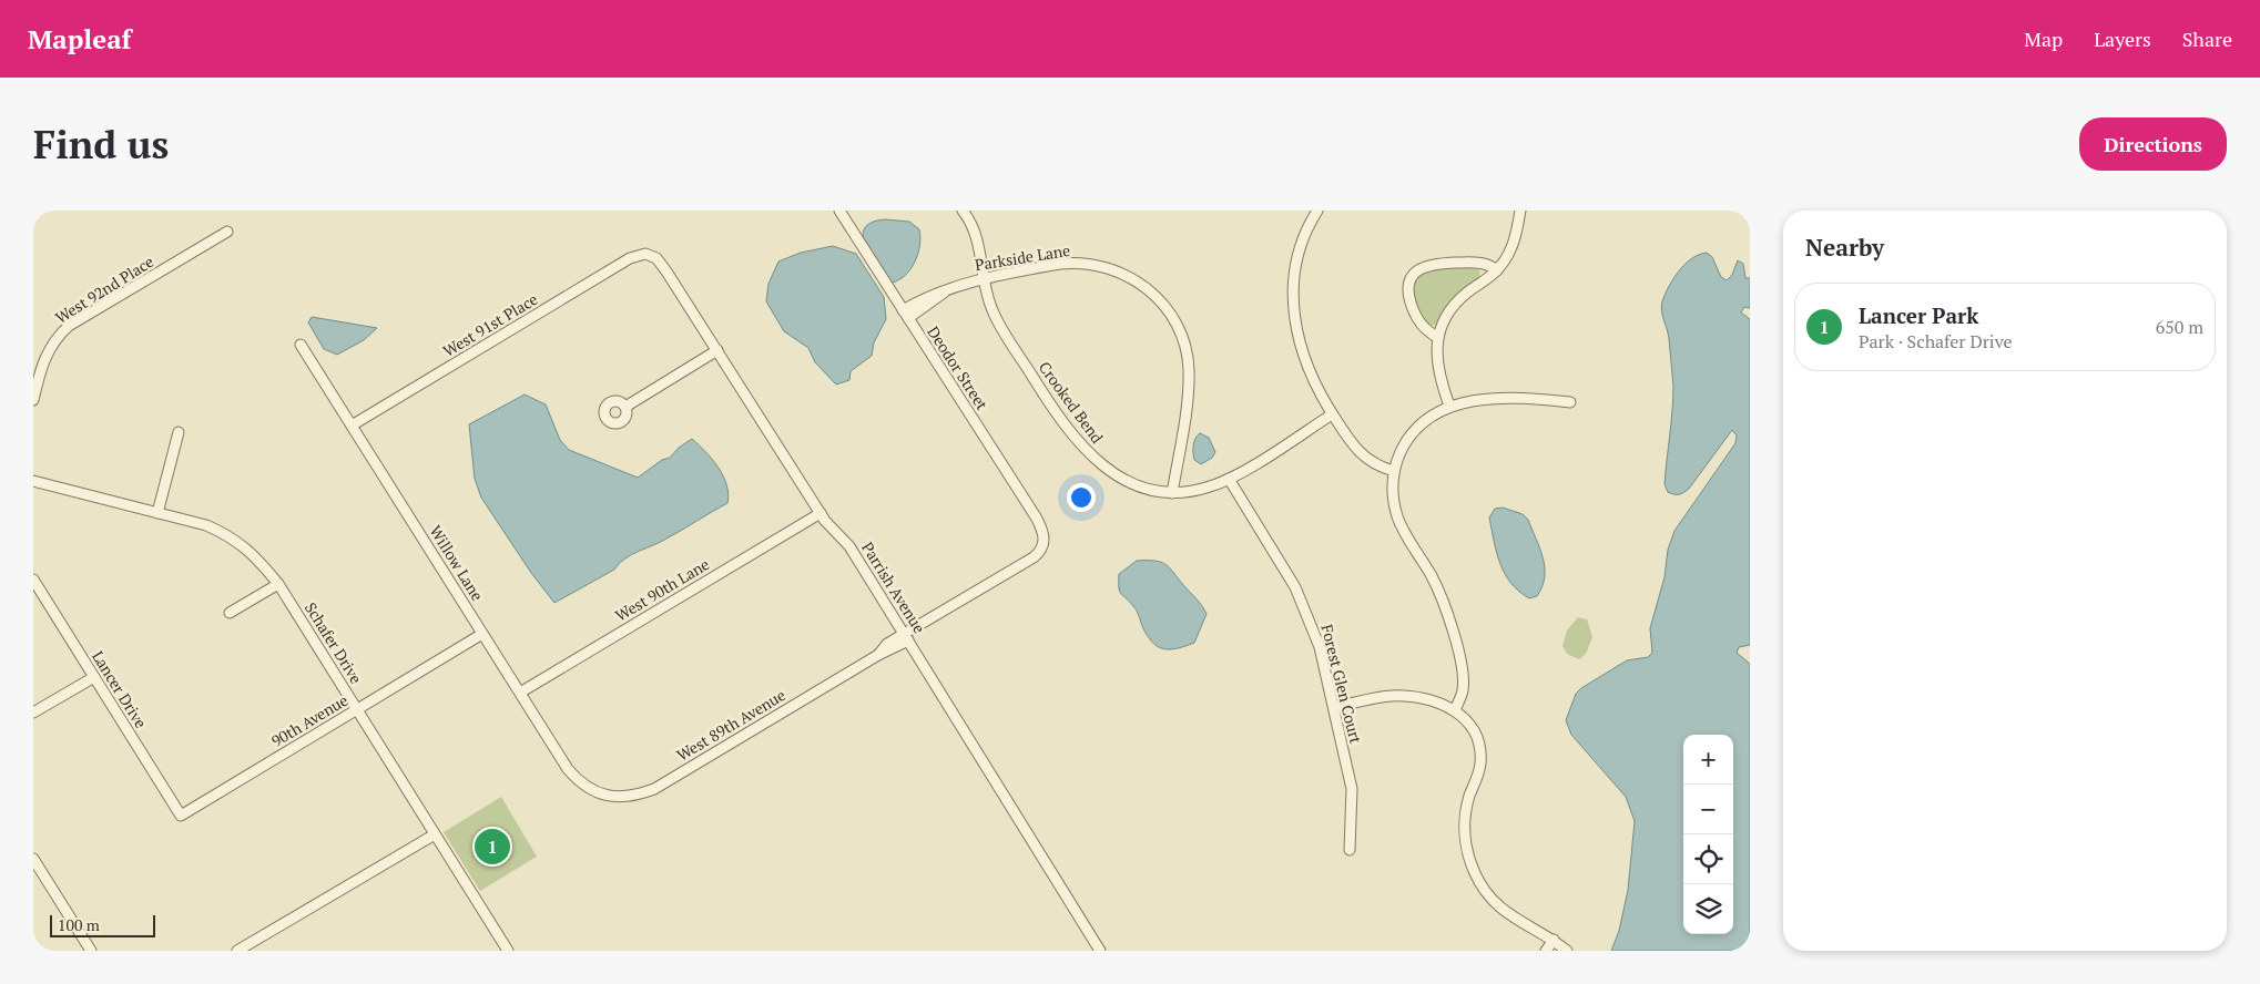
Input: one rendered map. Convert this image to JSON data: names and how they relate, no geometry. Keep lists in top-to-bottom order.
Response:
{
  "streets": {
    "street": [
      "Parkside Lane",
      "West 92nd Place",
      "West 91st Place",
      "Deodor Street",
      "Crooked Bend",
      "Willow Lane",
      "Parrish Avenue",
      "West 90th Lane",
      "Schafer Drive",
      "Forest Glen Court",
      "Lancer Drive",
      "90th Avenue",
      "West 89th Avenue"
    ]
  },
  "crossings": [
    ["Parkside Lane", "Deodor Street"],
    ["Parkside Lane", "Crooked Bend"],
    ["West 91st Place", "Willow Lane"],
    ["West 91st Place", "Parrish Avenue"],
    ["Deodor Street", "West 89th Avenue"],
    ["Crooked Bend", "Forest Glen Court"],
    ["Willow Lane", "West 90th Lane"],
    ["Willow Lane", "90th Avenue"],
    ["Willow Lane", "West 89th Avenue"],
    ["Parrish Avenue", "West 90th Lane"],
    ["Parrish Avenue", "West 89th Avenue"],
    ["Schafer Drive", "90th Avenue"],
    ["Lancer Drive", "90th Avenue"]
  ],
  "scale_bar": "100 m",
  "page": {
    "header": "Mapleaf",
    "nav": ["Map", "Layers", "Share"],
    "buttons": "Directions",
    "title": "Find us",
    "heading": "Nearby",
    "list": [
      {
        "mark": "1",
        "name": "Lancer Park",
        "note": "Park · Schafer Drive",
        "value": "650 m"
      }
    ],
    "map_buttons": ["+", "−"],
    "pins": "1",
    "scale": "100 m"
  }
}
